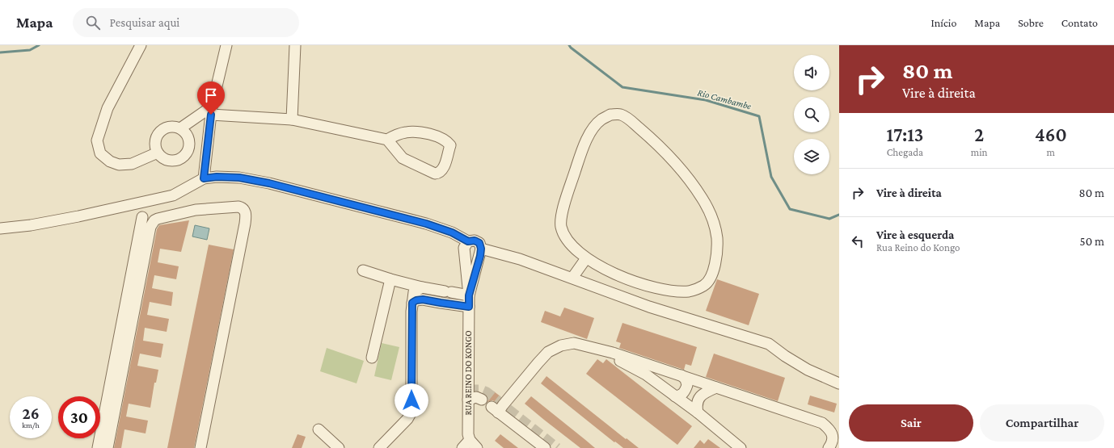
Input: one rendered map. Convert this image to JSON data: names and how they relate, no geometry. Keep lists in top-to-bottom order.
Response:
{
  "streets": {
    "street": ["RUA REINO DO KONGO"]
  },
  "water": ["Rio Cambambe"],
  "page": {
    "header": "Mapa",
    "search": "Pesquisar aqui",
    "nav": [
      "Início",
      "Mapa",
      "Sobre",
      "Contato"
    ],
    "turn": ["80 m", "Vire à direita"],
    "eta": [
      "17:13",
      "Chegada",
      "2",
      "min",
      "460",
      "m"
    ],
    "list": [
      {
        "name": "Vire à direita",
        "value": "80 m"
      },
      {
        "name": "Vire à esquerda",
        "note": "Rua Reino do Kongo",
        "value": "50 m"
      }
    ],
    "speed": "26 km/h",
    "limit": "30",
    "buttons": ["Sair", "Compartilhar"]
  }
}
